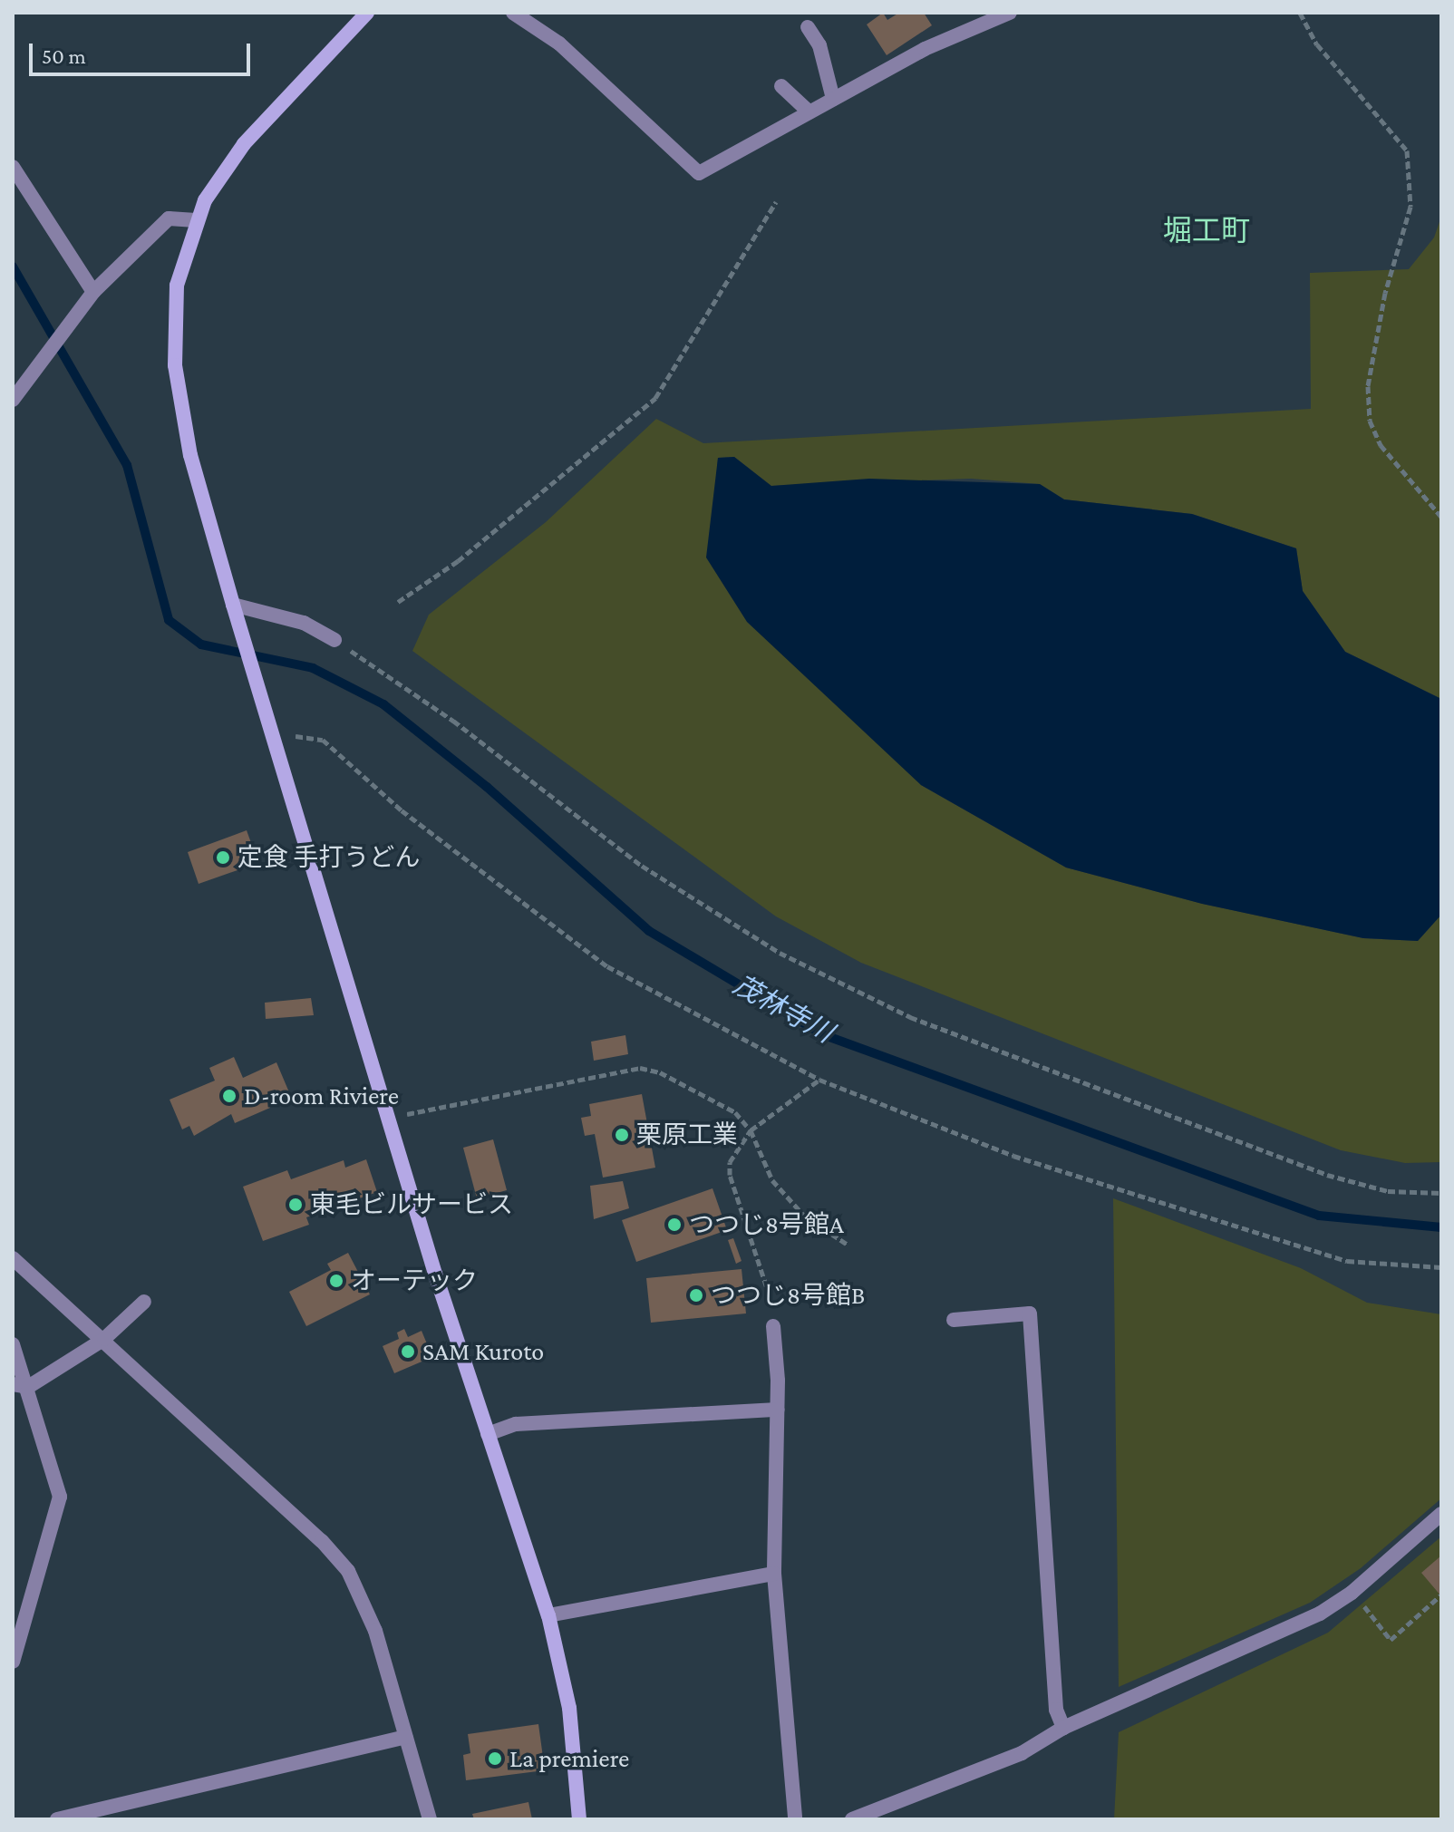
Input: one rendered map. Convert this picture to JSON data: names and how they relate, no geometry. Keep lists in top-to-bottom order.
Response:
{
  "districts": ["堀工町"],
  "water": ["茂林寺川"],
  "places": [
    "定食 手打うどん",
    "D-room Riviere",
    "栗原工業",
    "東毛ビルサービス",
    "つつじ8号館A",
    "オーテック",
    "つつじ8号館B",
    "SAM Kuroto",
    "La premiere"
  ],
  "scale_bar": "50 m"
}
